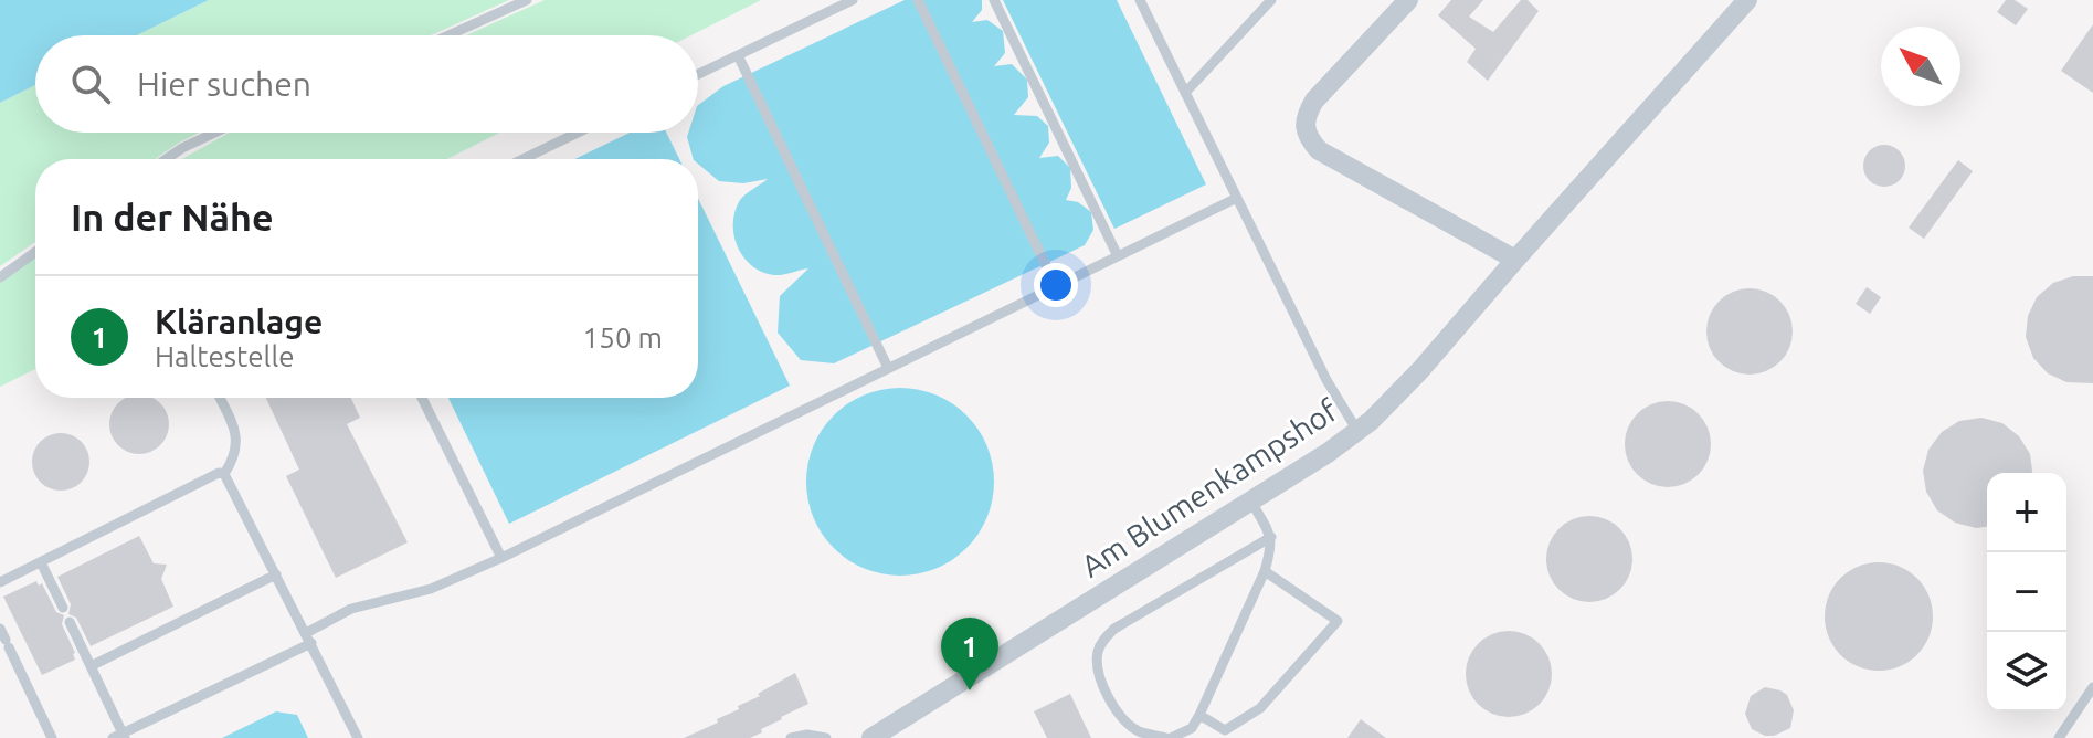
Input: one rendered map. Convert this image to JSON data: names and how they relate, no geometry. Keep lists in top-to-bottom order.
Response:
{
  "streets": {
    "street": ["Am Blumenkampshof"]
  },
  "north": "top left",
  "page": {
    "search": "Hier suchen",
    "heading": "In der Nähe",
    "list": [
      {
        "mark": "1",
        "name": "Kläranlage",
        "note": "Haltestelle",
        "value": "150 m"
      }
    ],
    "map_buttons": ["+", "−"],
    "pins": "1"
  }
}
